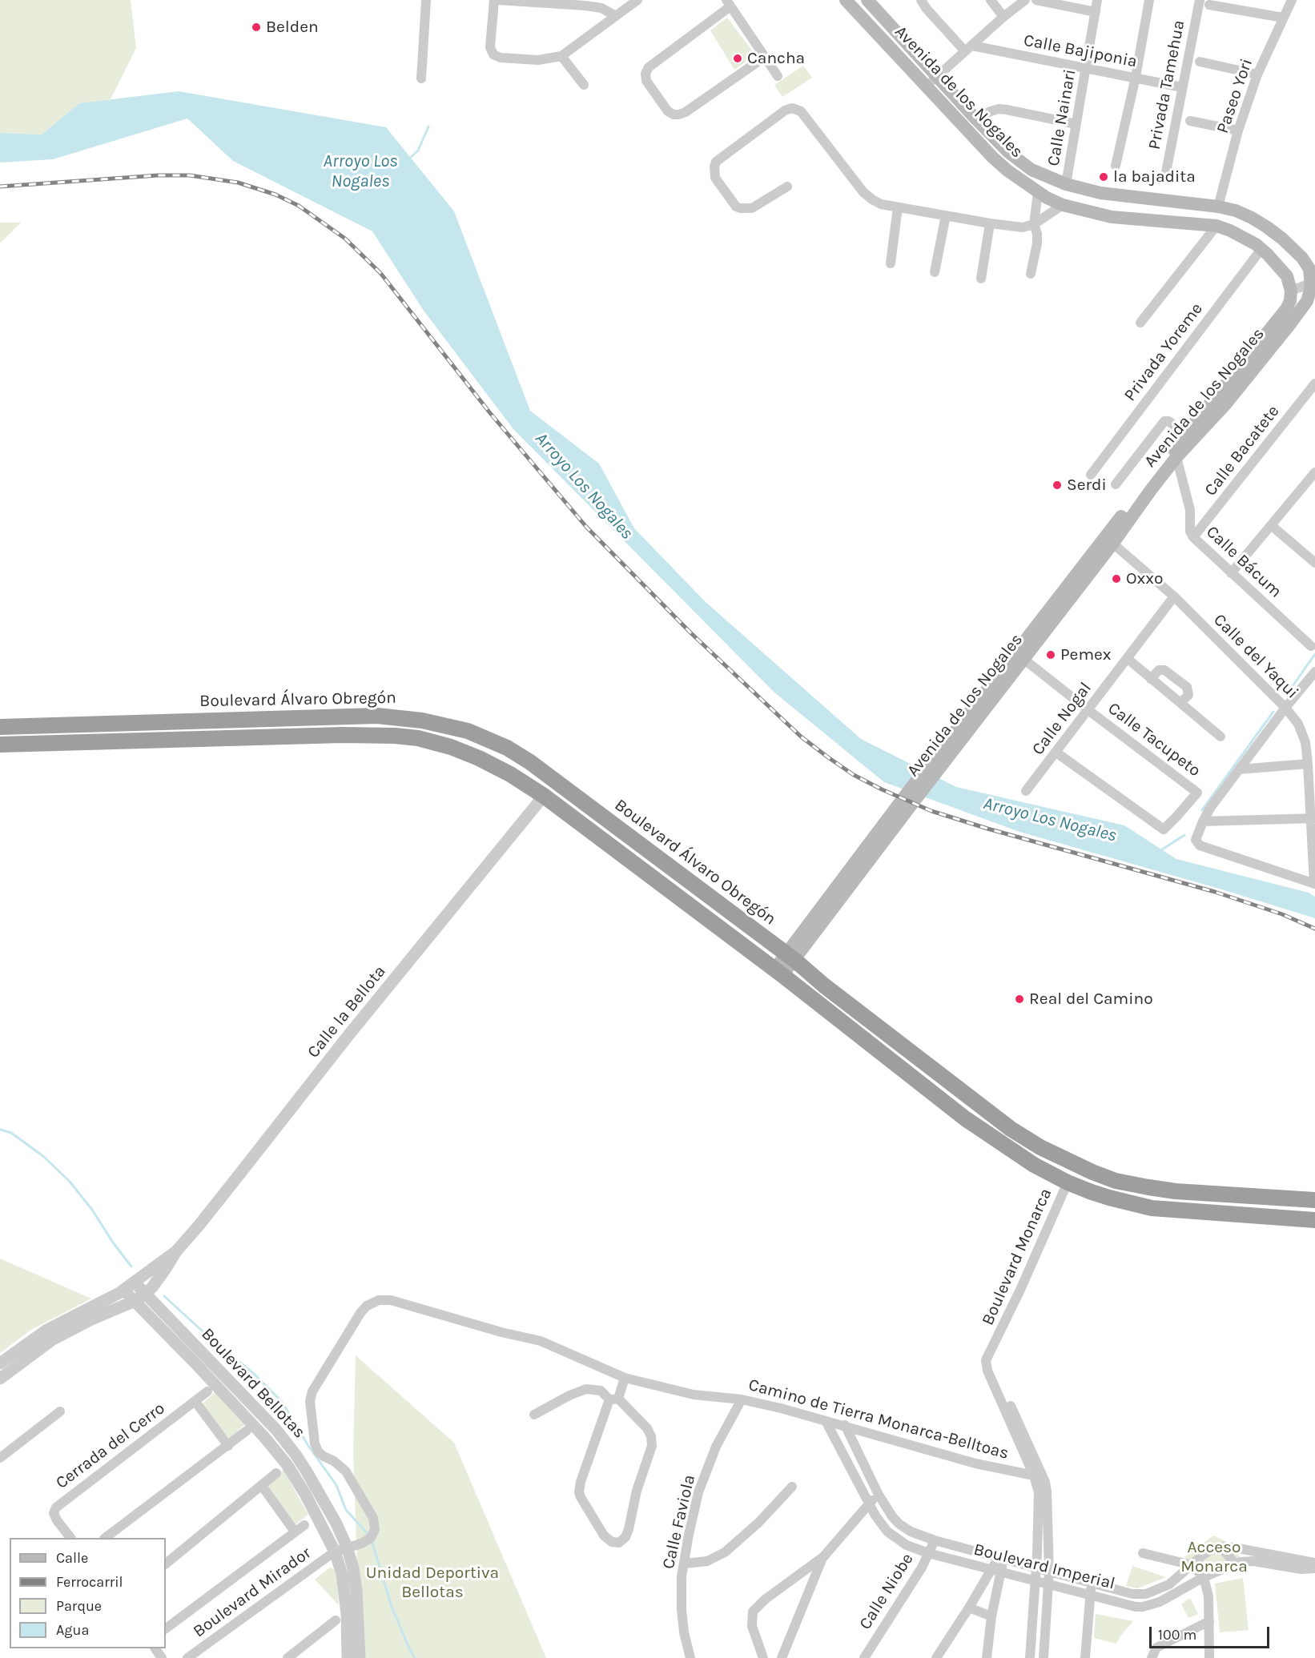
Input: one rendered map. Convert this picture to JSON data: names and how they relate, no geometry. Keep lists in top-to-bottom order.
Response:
{
  "streets": {
    "highway": ["Boulevard Álvaro Obregón"],
    "main road": ["Avenida de los Nogales"],
    "street": [
      "Calle Bajiponia",
      "Privada Tamehua",
      "Paseo Yori",
      "Calle Nainari",
      "Privada Yoreme",
      "Calle Bacatete",
      "Calle Bácum",
      "Calle del Yaqui",
      "Calle Nogal",
      "Calle Tacupeto",
      "Calle la Bellota",
      "Boulevard Monarca",
      "Boulevard Bellotas",
      "Camino de Tierra Monarca-Belltoas",
      "Cerrada del Cerro",
      "Calle Faviola",
      "Boulevard Imperial",
      "Calle Niobe",
      "Boulevard Mirador"
    ]
  },
  "crossings": [
    ["Calle Bajiponia", "Privada Tamehua"],
    ["Calle Bajiponia", "Calle Nainari"],
    ["Avenida de los Nogales", "Paseo Yori"],
    ["Avenida de los Nogales", "Calle Nainari"],
    ["Avenida de los Nogales", "Privada Yoreme"],
    ["Avenida de los Nogales", "Calle Bácum"],
    ["Avenida de los Nogales", "Calle del Yaqui"],
    ["Avenida de los Nogales", "Boulevard Álvaro Obregón"],
    ["Avenida de los Nogales", "Calle Tacupeto"],
    ["Calle Bacatete", "Calle Bácum"],
    ["Calle del Yaqui", "Calle Nogal"],
    ["Calle Nogal", "Calle Tacupeto"],
    ["Calle la Bellota", "Boulevard Bellotas"],
    ["Boulevard Monarca", "Camino de Tierra Monarca-Belltoas"],
    ["Boulevard Monarca", "Boulevard Imperial"],
    ["Boulevard Bellotas", "Camino de Tierra Monarca-Belltoas"],
    ["Boulevard Bellotas", "Boulevard Mirador"],
    ["Camino de Tierra Monarca-Belltoas", "Calle Faviola"],
    ["Camino de Tierra Monarca-Belltoas", "Boulevard Imperial"],
    ["Camino de Tierra Monarca-Belltoas", "Boulevard Mirador"],
    ["Boulevard Imperial", "Calle Niobe"]
  ],
  "water": ["Arroyo Los Nogales"],
  "parks": ["Acceso Monarca", "Unidad Deportiva Bellotas"],
  "places": [
    "Belden",
    "Cancha",
    "la bajadita",
    "Serdi",
    "Oxxo",
    "Pemex",
    "Real del Camino"
  ],
  "legend": [
    "Calle",
    "Ferrocarril",
    "Parque",
    "Agua"
  ],
  "scale_bar": "100 m"
}
